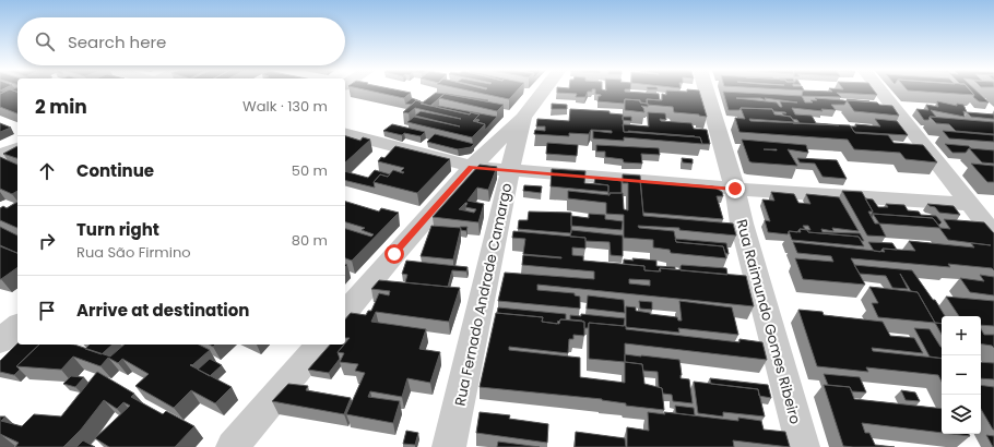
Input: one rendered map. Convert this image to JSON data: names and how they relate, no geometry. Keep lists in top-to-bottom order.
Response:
{
  "streets": {
    "street": ["Rua Fernado Andrade Camargo", "Rua Raimundo Gomes Ribeiro"]
  },
  "page": {
    "search": "Search here",
    "heading": ["2 min", "Walk · 130 m"],
    "list": [
      ["Continue", "50 m"],
      ["Turn right", "Rua São Firmino", "80 m"],
      "Arrive at destination"
    ],
    "map_buttons": ["+", "−"]
  }
}
